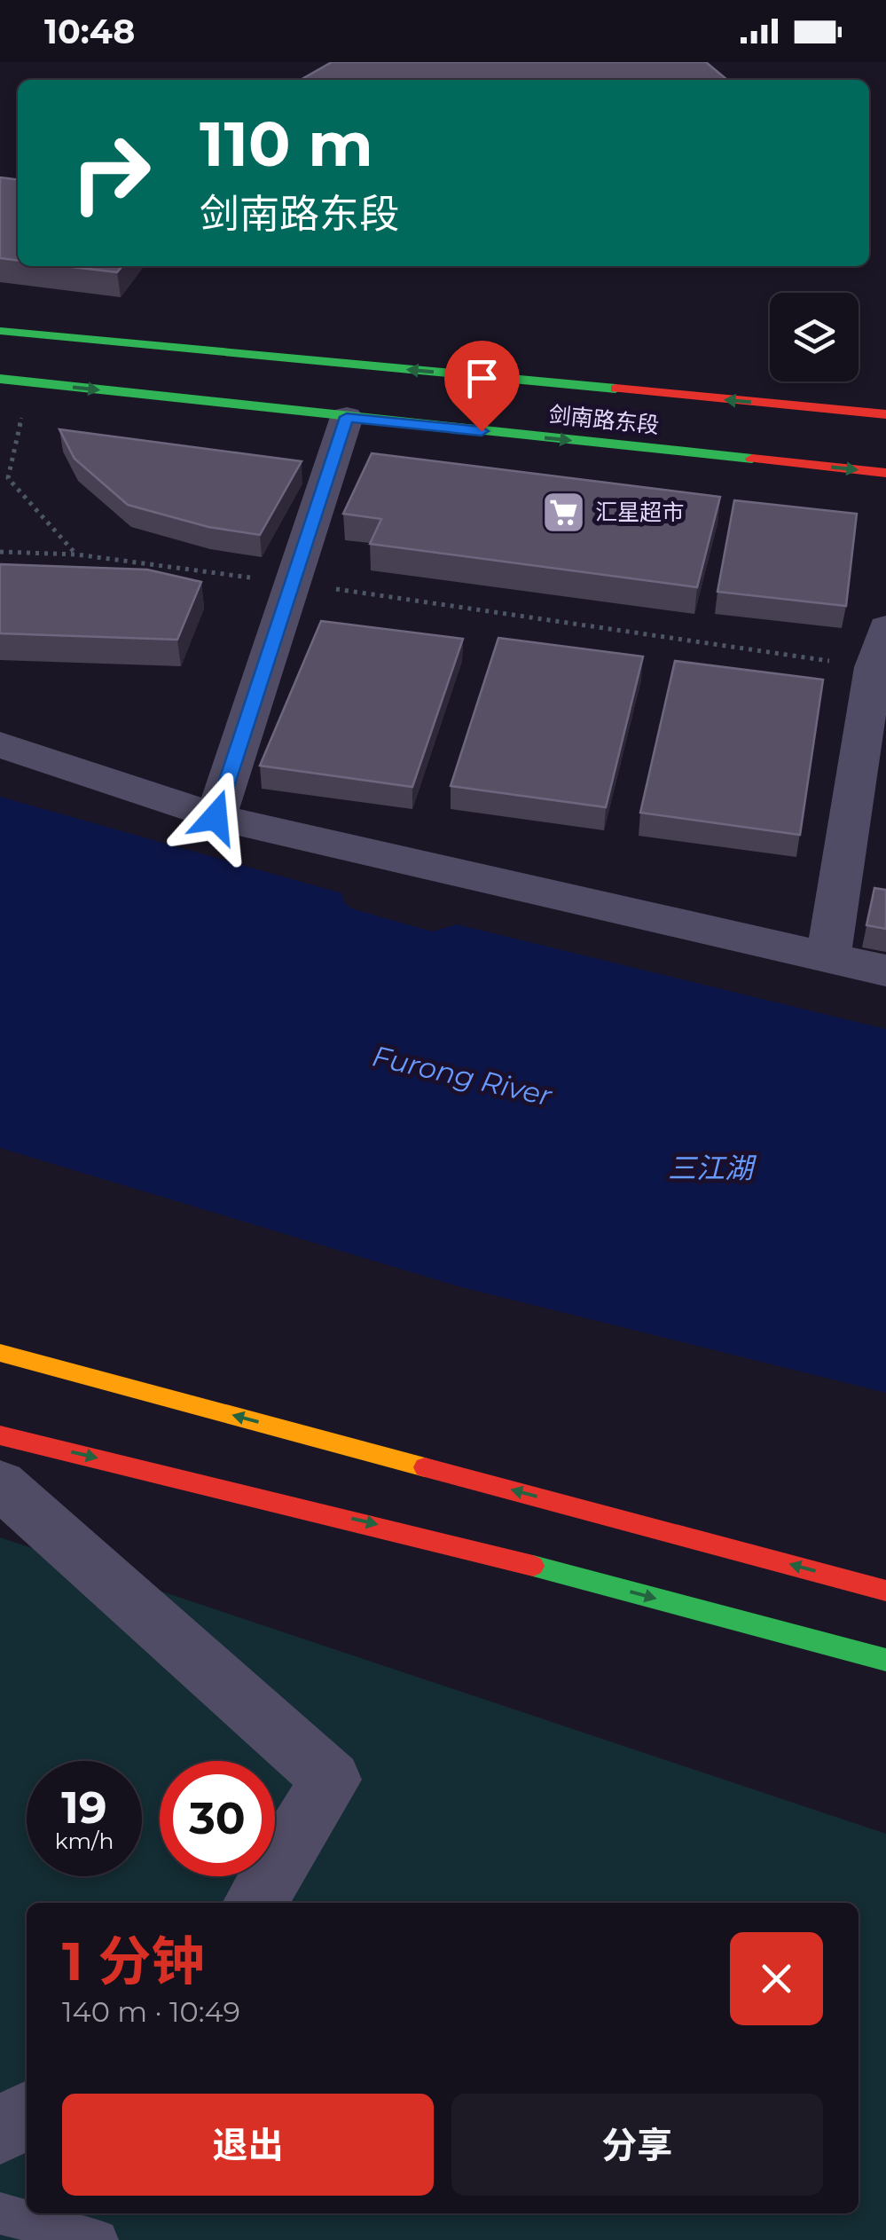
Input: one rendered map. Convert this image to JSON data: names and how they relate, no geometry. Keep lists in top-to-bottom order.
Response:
{
  "streets": {
    "main road": ["剑南路东段"]
  },
  "water": ["Furong River", "三江湖"],
  "places": {
    "supermarket": ["汇星超市"]
  },
  "page": {
    "status": "10:48",
    "turn": ["110 m", "剑南路东段"],
    "speed": "19 km/h",
    "limit": "30",
    "heading": ["1 分钟", "140 m · 10:49"],
    "buttons": ["退出", "分享"]
  }
}
